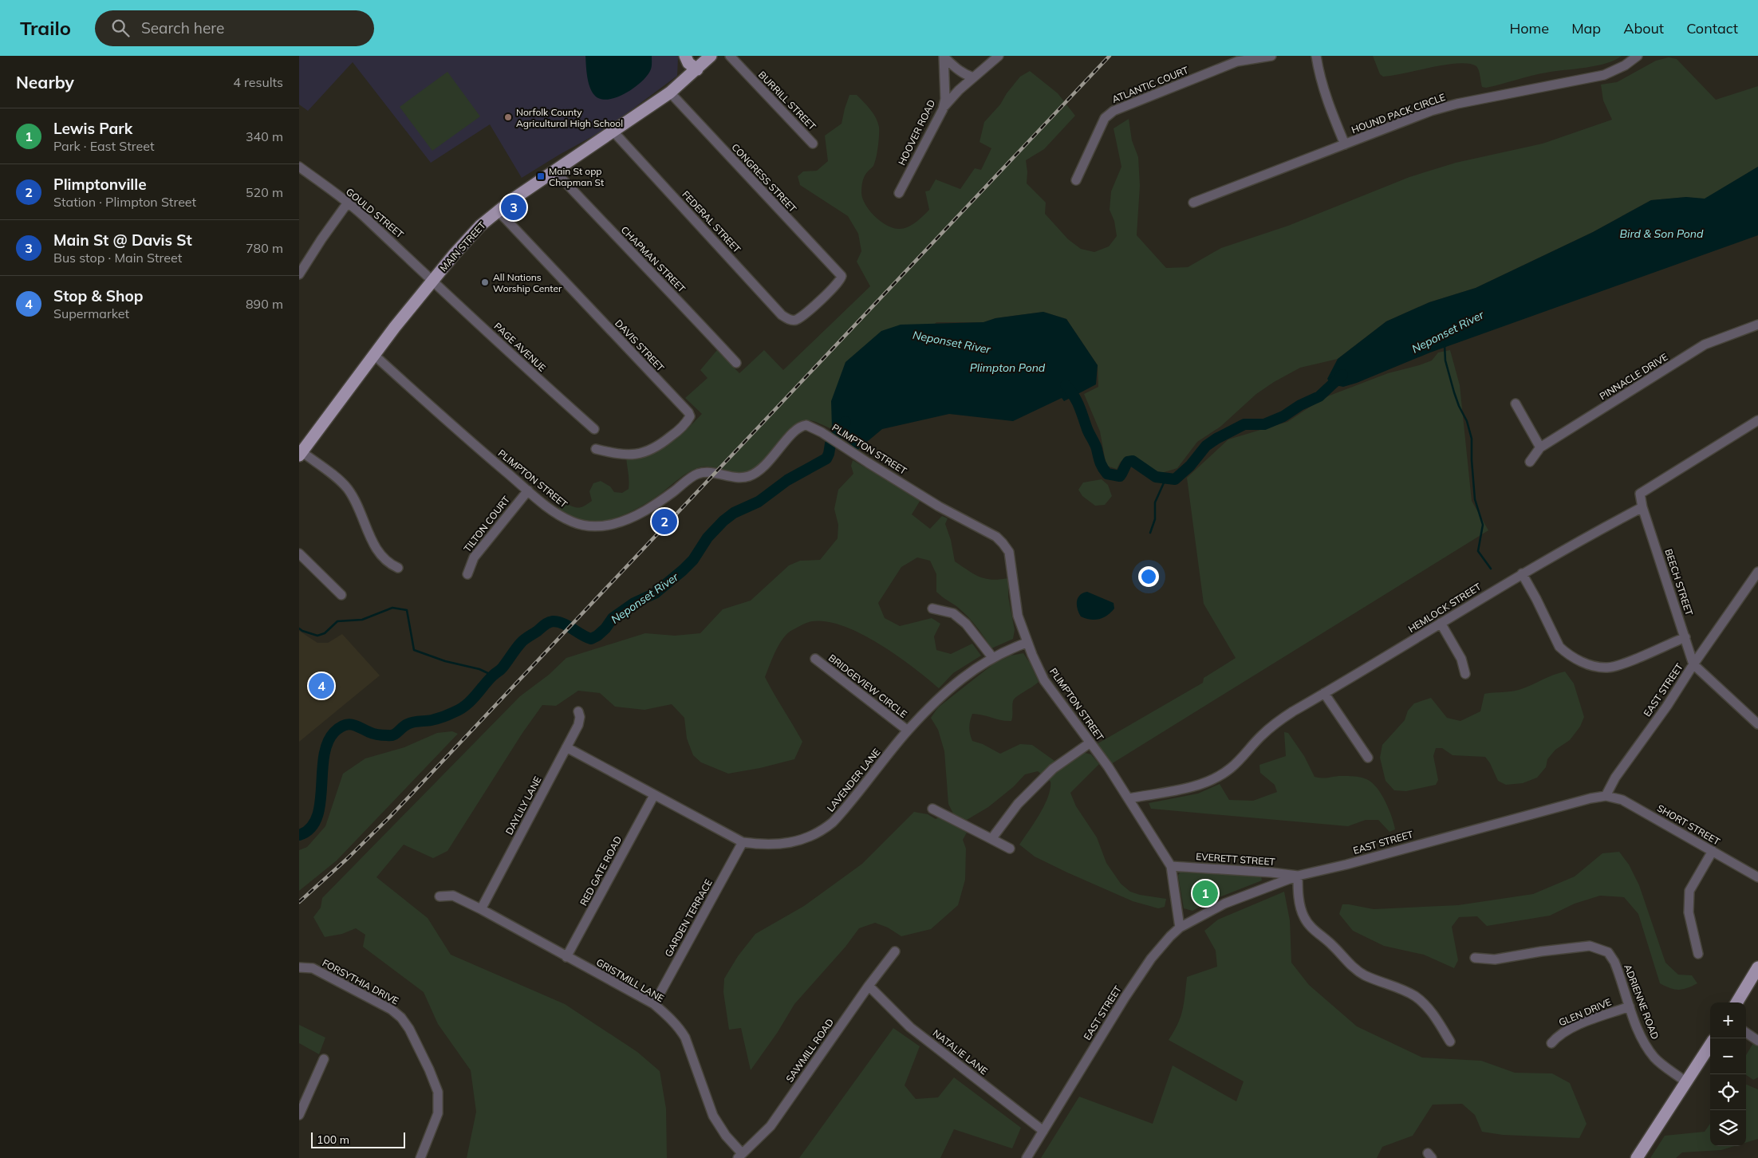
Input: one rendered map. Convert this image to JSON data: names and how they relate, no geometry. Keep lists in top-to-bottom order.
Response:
{
  "streets": {
    "main road": ["MAIN STREET"],
    "street": [
      "ATLANTIC COURT",
      "BURRILL STREET",
      "HOUND PACK CIRCLE",
      "HOOVER ROAD",
      "CONGRESS STREET",
      "GOULD STREET",
      "FEDERAL STREET",
      "CHAPMAN STREET",
      "DAVIS STREET",
      "PAGE AVENUE",
      "PINNACLE DRIVE",
      "PLIMPTON STREET",
      "TILTON COURT",
      "BEECH STREET",
      "HEMLOCK STREET",
      "BRIDGEVIEW CIRCLE",
      "EAST STREET",
      "LAVENDER LANE",
      "DAYLILY LANE",
      "SHORT STREET",
      "EVERETT STREET",
      "RED GATE ROAD",
      "GARDEN TERRACE",
      "GRISTMILL LANE",
      "FORSYTHIA DRIVE",
      "ADRIENNE ROAD",
      "GLEN DRIVE",
      "SAWMILL ROAD",
      "NATALIE LANE"
    ]
  },
  "crossings": [
    ["CONGRESS STREET", "FEDERAL STREET"],
    ["CONGRESS STREET", "MAIN STREET"],
    ["GOULD STREET", "MAIN STREET"],
    ["GOULD STREET", "PAGE AVENUE"],
    ["FEDERAL STREET", "MAIN STREET"],
    ["MAIN STREET", "CHAPMAN STREET"],
    ["MAIN STREET", "DAVIS STREET"],
    ["MAIN STREET", "PAGE AVENUE"],
    ["MAIN STREET", "PLIMPTON STREET"],
    ["PLIMPTON STREET", "TILTON COURT"],
    ["PLIMPTON STREET", "HEMLOCK STREET"],
    ["PLIMPTON STREET", "EAST STREET"],
    ["PLIMPTON STREET", "LAVENDER LANE"],
    ["PLIMPTON STREET", "EVERETT STREET"],
    ["BEECH STREET", "HEMLOCK STREET"],
    ["BEECH STREET", "EAST STREET"],
    ["BRIDGEVIEW CIRCLE", "LAVENDER LANE"],
    ["EAST STREET", "SHORT STREET"],
    ["EAST STREET", "EVERETT STREET"],
    ["EAST STREET", "NATALIE LANE"],
    ["LAVENDER LANE", "DAYLILY LANE"],
    ["LAVENDER LANE", "RED GATE ROAD"],
    ["LAVENDER LANE", "GARDEN TERRACE"],
    ["DAYLILY LANE", "GRISTMILL LANE"],
    ["RED GATE ROAD", "GRISTMILL LANE"],
    ["GARDEN TERRACE", "GRISTMILL LANE"],
    ["GRISTMILL LANE", "SAWMILL ROAD"],
    ["ADRIENNE ROAD", "GLEN DRIVE"],
    ["SAWMILL ROAD", "NATALIE LANE"]
  ],
  "water": ["Bird & Son Pond", "Neponset River", "Plimpton Pond"],
  "places": {
    "other": ["Norfolk County Agricultural High School", "All Nations Worship Center"],
    "transit": ["Main St opp Chapman St"]
  },
  "scale_bar": "100 m",
  "page": {
    "header": "Trailo",
    "search": "Search here",
    "nav": [
      "Home",
      "Map",
      "About",
      "Contact"
    ],
    "heading": ["Nearby", "4 results"],
    "list": [
      {
        "mark": "1",
        "name": "Lewis Park",
        "note": "Park · East Street",
        "value": "340 m"
      },
      {
        "mark": "2",
        "name": "Plimptonville",
        "note": "Station · Plimpton Street",
        "value": "520 m"
      },
      {
        "mark": "3",
        "name": "Main St @ Davis St",
        "note": "Bus stop · Main Street",
        "value": "780 m"
      },
      {
        "mark": "4",
        "name": "Stop & Shop",
        "note": "Supermarket",
        "value": "890 m"
      }
    ],
    "pins": [
      "3",
      "2",
      "4",
      "1"
    ],
    "map_buttons": ["+", "−"],
    "scale": "100 m"
  }
}
